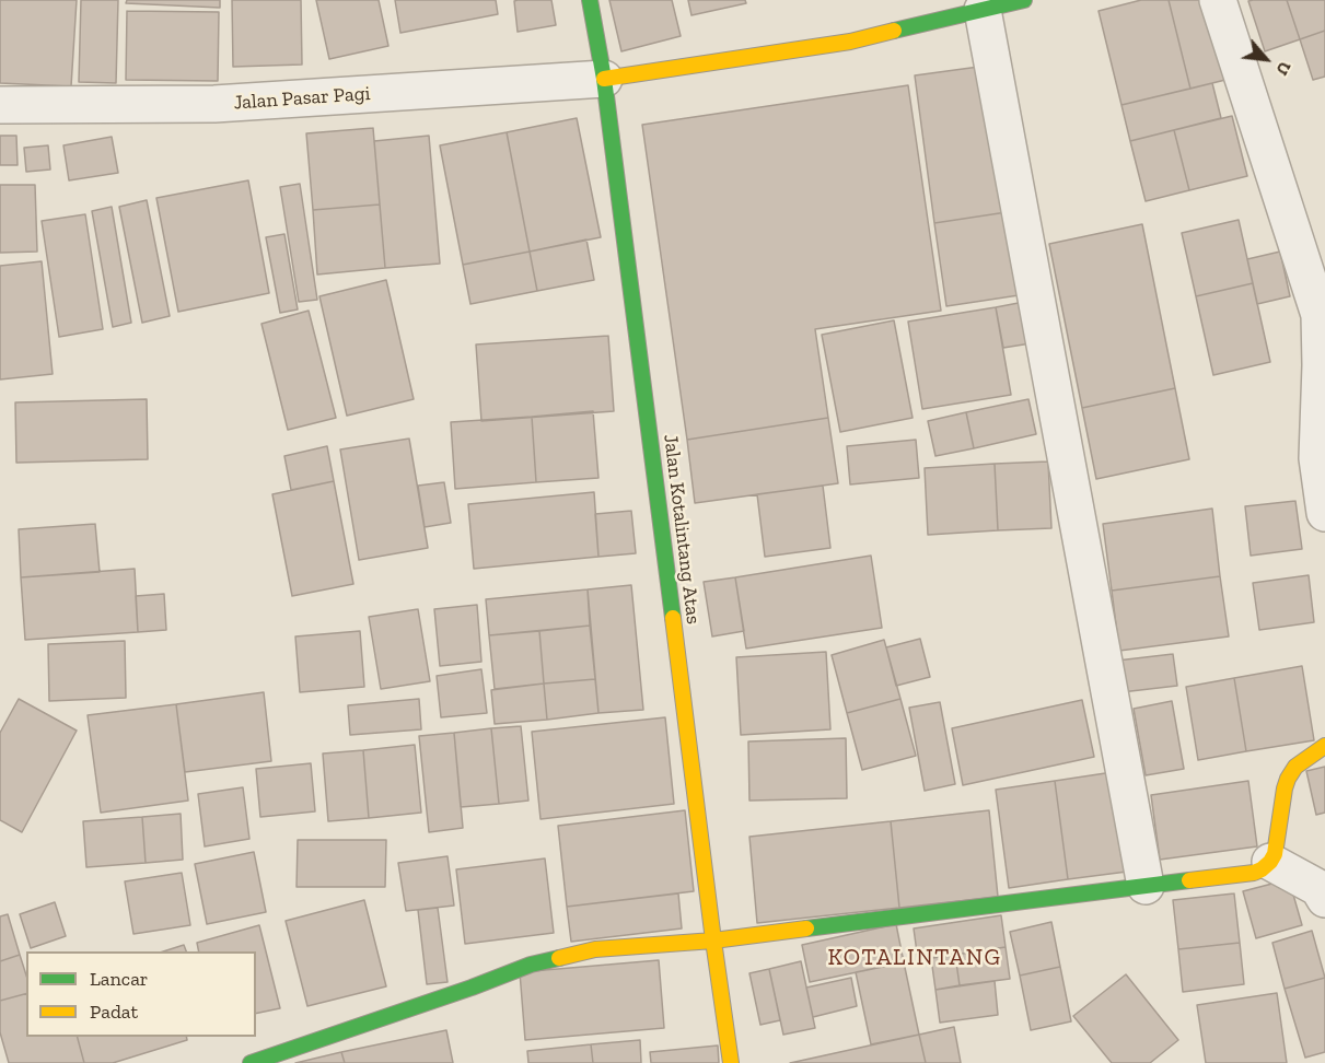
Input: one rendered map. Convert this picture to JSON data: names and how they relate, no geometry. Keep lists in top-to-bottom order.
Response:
{
  "streets": {
    "street": ["Jalan Pasar Pagi", "Jalan Kotalintang Atas"]
  },
  "crossings": [
    ["Jalan Pasar Pagi", "Jalan Kotalintang Atas"]
  ],
  "districts": ["KOTALINTANG"],
  "legend": ["Lancar", "Padat"],
  "north": "bottom right"
}
